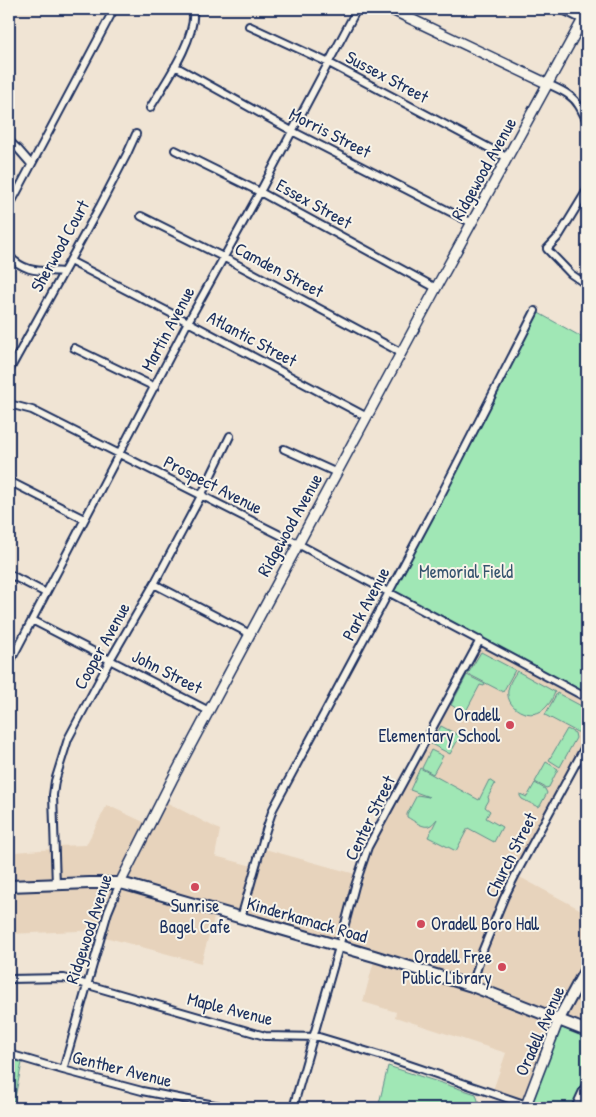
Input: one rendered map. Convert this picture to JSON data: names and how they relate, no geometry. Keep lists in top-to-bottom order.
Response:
{
  "streets": {
    "main road": ["Kinderkamack Road", "Oradell Avenue"],
    "street": [
      "Sussex Street",
      "Morris Street",
      "Ridgewood Avenue",
      "Essex Street",
      "Sherwood Court",
      "Camden Street",
      "Martin Avenue",
      "Atlantic Street",
      "Prospect Avenue",
      "Park Avenue",
      "Cooper Avenue",
      "John Street",
      "Center Street",
      "Church Street",
      "Maple Avenue",
      "Genther Avenue"
    ]
  },
  "crossings": [
    ["Sussex Street", "Ridgewood Avenue"],
    ["Sussex Street", "Martin Avenue"],
    ["Morris Street", "Ridgewood Avenue"],
    ["Morris Street", "Martin Avenue"],
    ["Ridgewood Avenue", "Essex Street"],
    ["Ridgewood Avenue", "Camden Street"],
    ["Ridgewood Avenue", "Atlantic Street"],
    ["Ridgewood Avenue", "Prospect Avenue"],
    ["Ridgewood Avenue", "John Street"],
    ["Ridgewood Avenue", "Kinderkamack Road"],
    ["Ridgewood Avenue", "Maple Avenue"],
    ["Ridgewood Avenue", "Genther Avenue"],
    ["Essex Street", "Martin Avenue"],
    ["Sherwood Court", "Atlantic Street"],
    ["Camden Street", "Martin Avenue"],
    ["Martin Avenue", "Atlantic Street"],
    ["Martin Avenue", "Prospect Avenue"],
    ["Martin Avenue", "John Street"],
    ["Prospect Avenue", "Park Avenue"],
    ["Prospect Avenue", "Cooper Avenue"],
    ["Prospect Avenue", "Center Street"],
    ["Park Avenue", "Kinderkamack Road"],
    ["Cooper Avenue", "John Street"],
    ["Cooper Avenue", "Kinderkamack Road"],
    ["Center Street", "Kinderkamack Road"],
    ["Center Street", "Maple Avenue"],
    ["Church Street", "Kinderkamack Road"],
    ["Kinderkamack Road", "Oradell Avenue"],
    ["Maple Avenue", "Oradell Avenue"]
  ],
  "parks": ["Memorial Field"],
  "places": [
    "Oradell Elementary School",
    "Sunrise Bagel Cafe",
    "Oradell Boro Hall",
    "Oradell Free Public Library"
  ]
}
